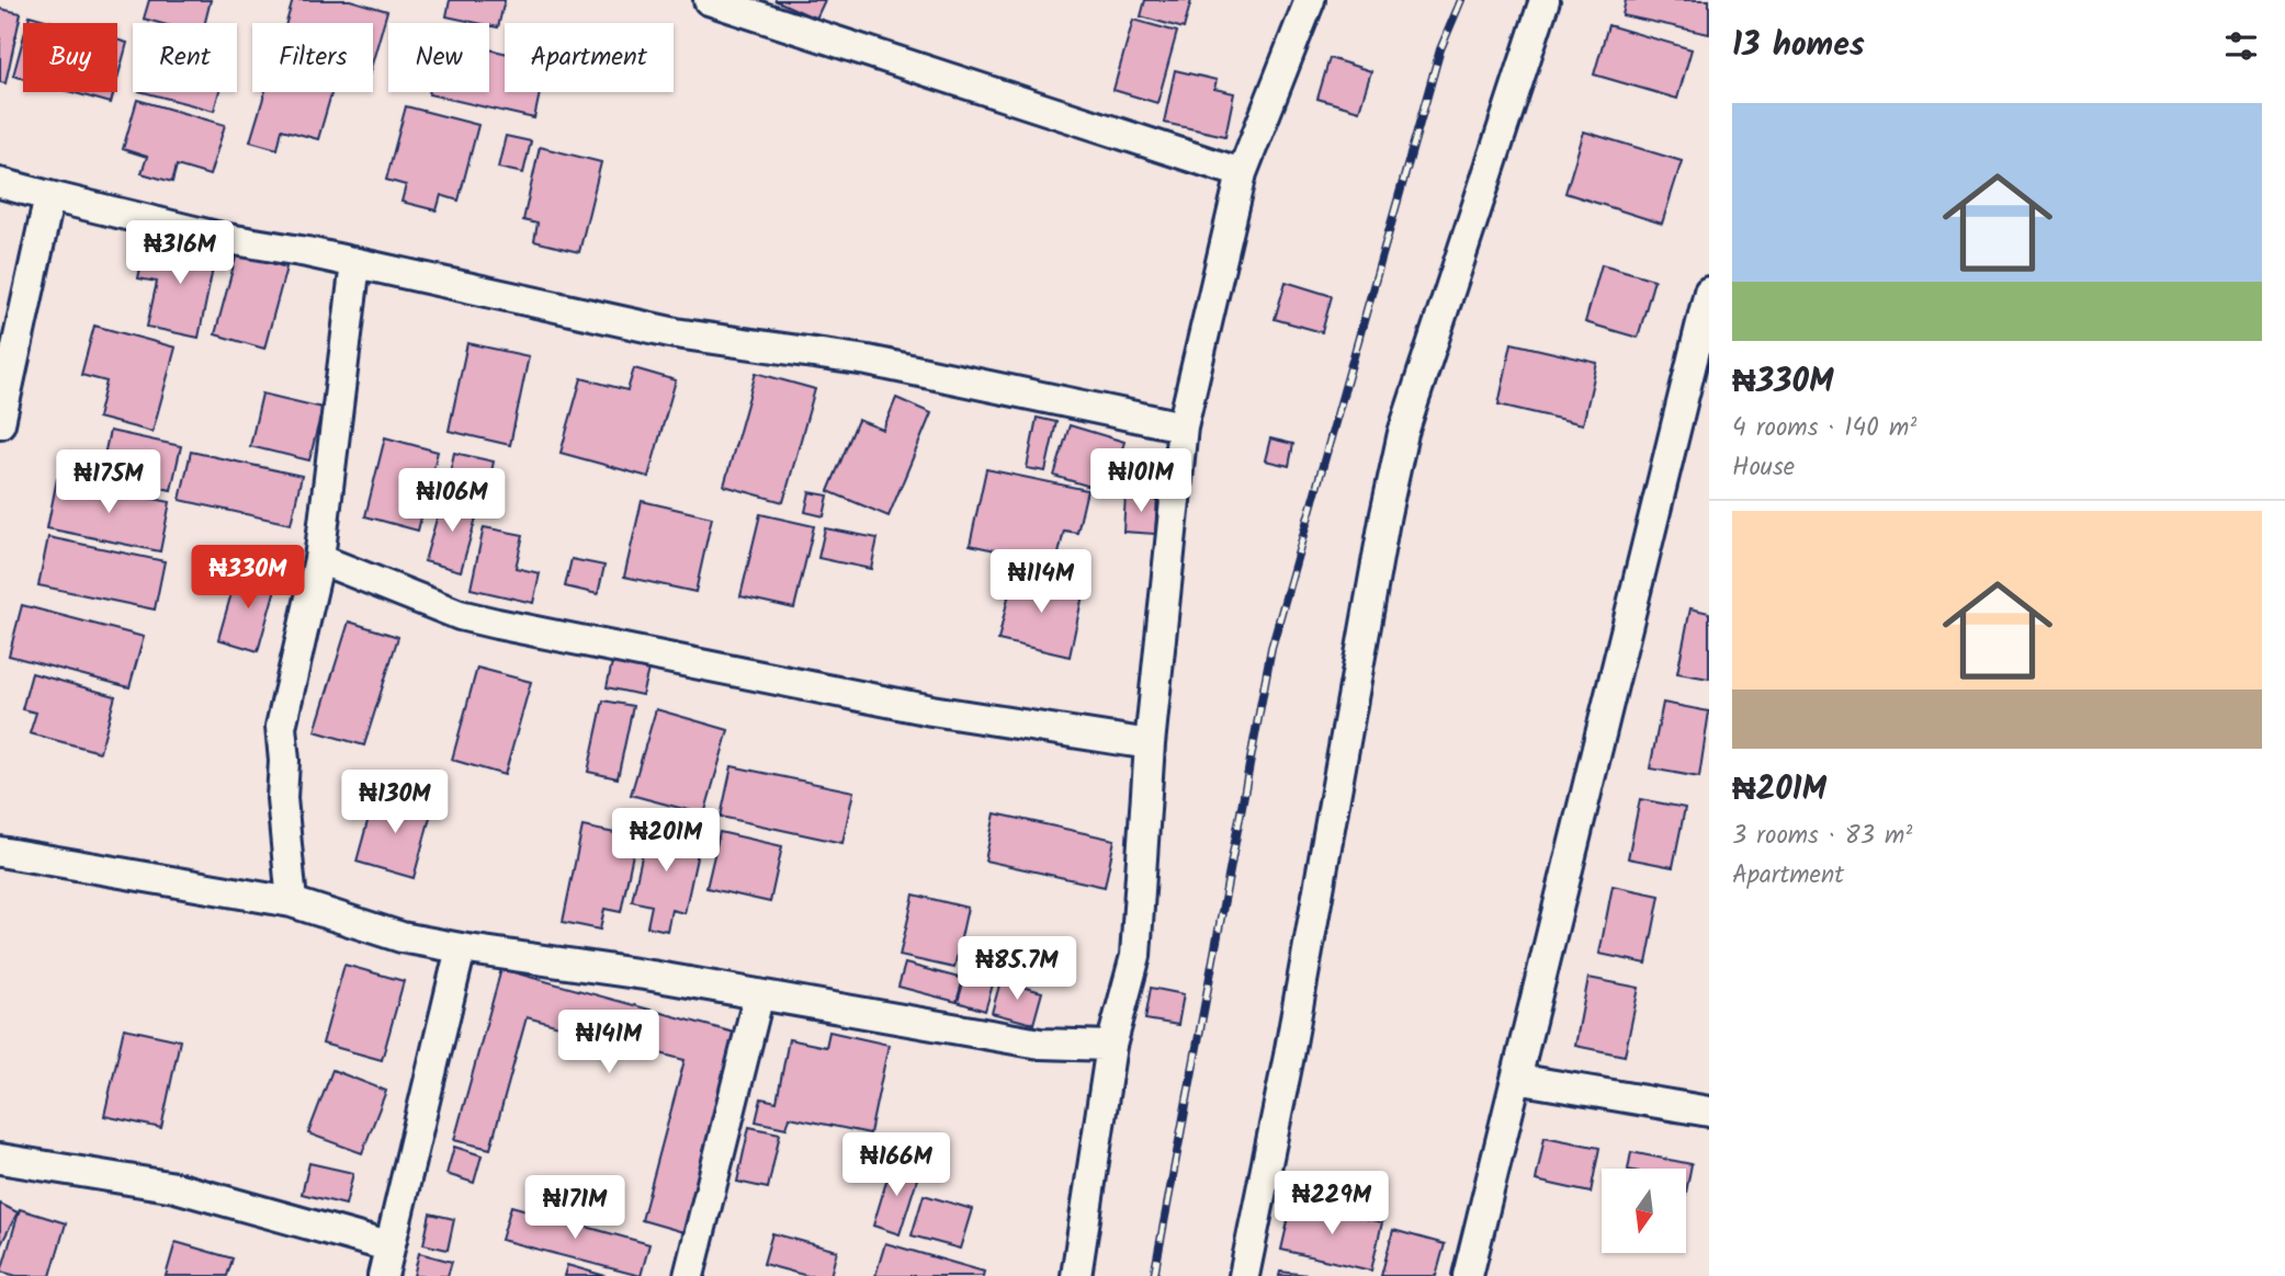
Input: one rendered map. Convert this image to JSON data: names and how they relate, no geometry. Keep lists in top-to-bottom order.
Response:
{
  "north": "bottom",
  "page": {
    "heading": "13 homes",
    "chip": [
      "Buy",
      "Rent",
      "Filters",
      "New",
      "Apartment"
    ],
    "list": [
      {
        "name": "₦330M",
        "note": "4 rooms · 140 m² · House"
      },
      {
        "name": "₦201M",
        "note": "3 rooms · 83 m² · Apartment"
      }
    ],
    "price": [
      "₦316M",
      "₦101M",
      "₦175M",
      "₦106M",
      "₦330M",
      "₦114M",
      "₦130M",
      "₦201M",
      "₦85.7M",
      "₦141M",
      "₦166M",
      "₦229M",
      "₦171M"
    ]
  }
}
